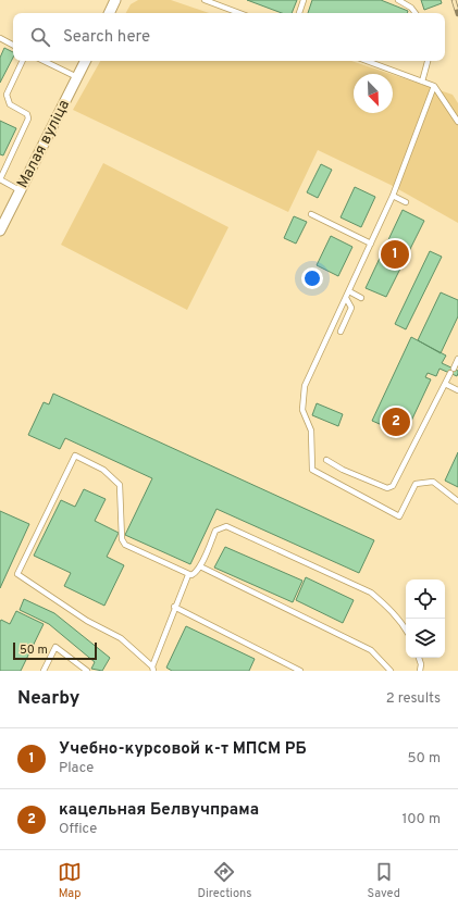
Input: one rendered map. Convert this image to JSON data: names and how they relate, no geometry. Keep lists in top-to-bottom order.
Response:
{
  "streets": {
    "street": ["Малая вуліца"]
  },
  "scale_bar": "50 m",
  "north": "bottom right",
  "page": {
    "search": "Search here",
    "pins": ["1", "2"],
    "scale": "50 m",
    "heading": ["Nearby", "2 results"],
    "list": [
      {
        "mark": "1",
        "name": "Учебно-курсовой к-т МПСМ РБ",
        "note": "Place",
        "value": "50 m"
      },
      {
        "mark": "2",
        "name": "кацельная Белвучпрама",
        "note": "Office",
        "value": "100 m"
      }
    ],
    "nav": ["Map", "Directions", "Saved"]
  }
}
